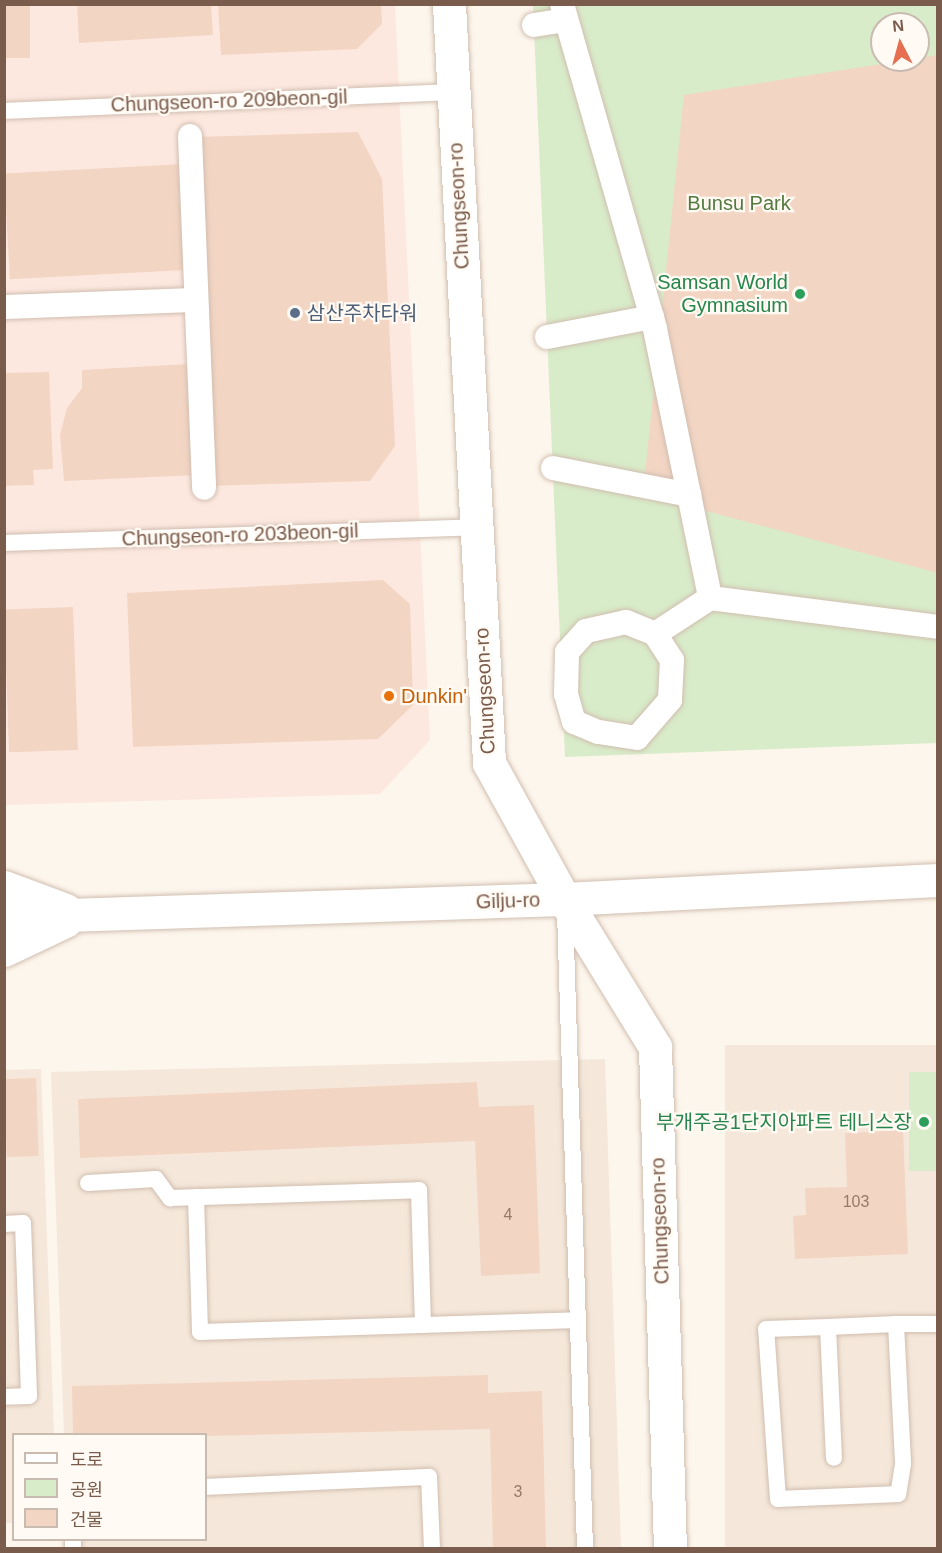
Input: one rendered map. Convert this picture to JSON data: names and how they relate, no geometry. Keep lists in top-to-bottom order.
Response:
{
  "streets": {
    "street": ["Chungseon-ro", "Gilju-ro"],
    "lane": ["Chungseon-ro 209beon-gil", "Chungseon-ro 203beon-gil"]
  },
  "crossings": [
    ["Chungseon-ro 209beon-gil", "Chungseon-ro"],
    ["Chungseon-ro", "Chungseon-ro 203beon-gil"],
    ["Chungseon-ro", "Gilju-ro"]
  ],
  "parks": ["Bunsu Park"],
  "places": [
    "Samsan World Gymnasium",
    "삼산주차타워",
    "Dunkin'",
    "부개주공1단지아파트 테니스장"
  ],
  "house_numbers": ["103", "4", "3"],
  "legend": ["도로", "공원", "건물"],
  "north": "top"
}
